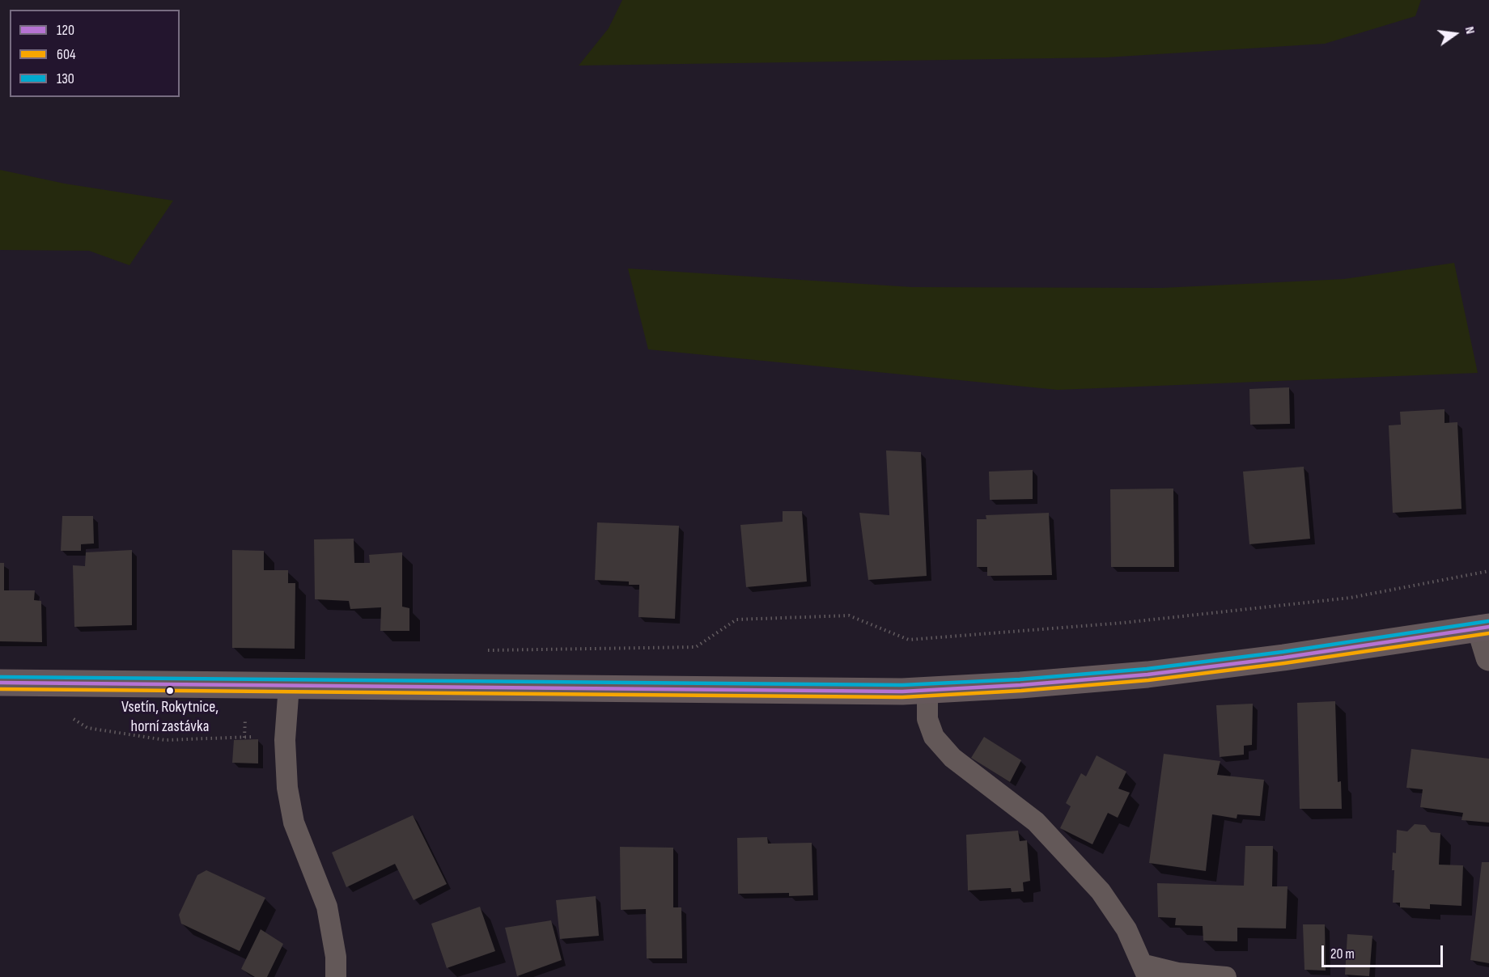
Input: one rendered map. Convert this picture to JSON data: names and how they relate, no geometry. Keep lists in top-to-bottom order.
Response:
{
  "places": ["Vsetín, Rokytnice, horní zastávka"],
  "lines": ["transit line 130", "transit line 120", "transit line 604"],
  "legend": ["120", "604", "130"],
  "scale_bar": "20 m",
  "north": "right"
}
